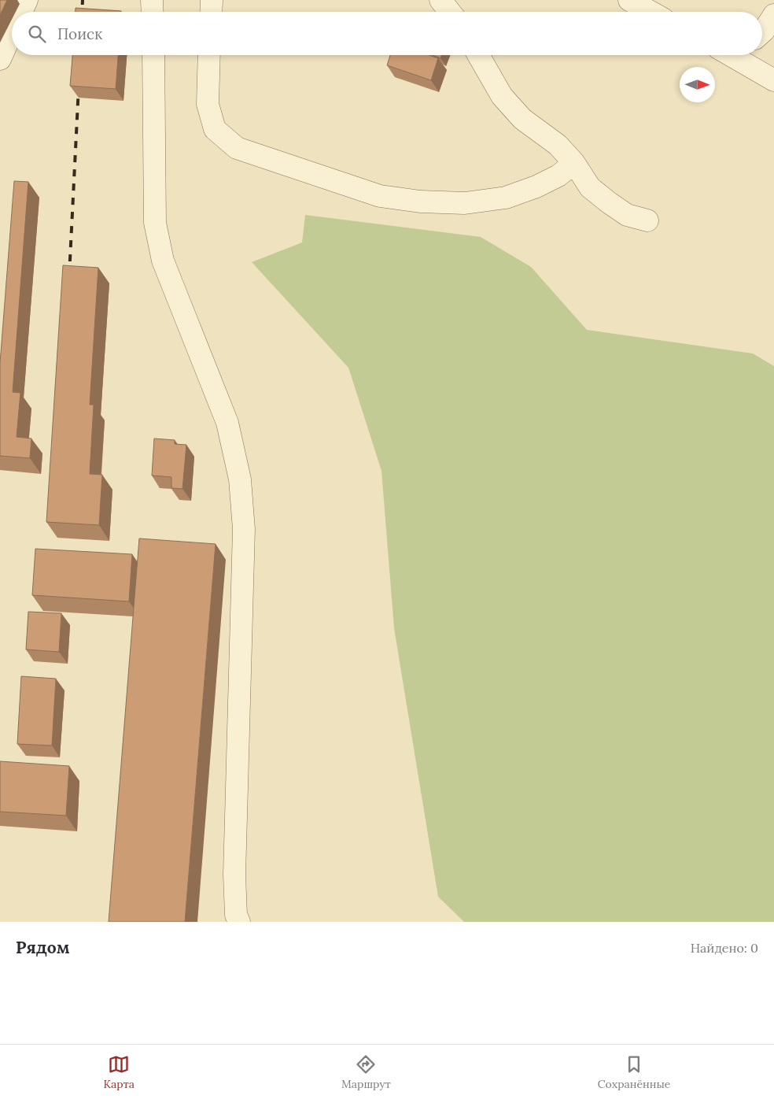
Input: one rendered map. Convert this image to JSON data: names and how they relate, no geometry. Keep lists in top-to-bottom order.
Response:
{
  "north": "right",
  "page": {
    "search": "Поиск",
    "heading": ["Рядом", "Найдено: 0"],
    "nav": ["Карта", "Маршрут", "Сохранённые"]
  }
}
